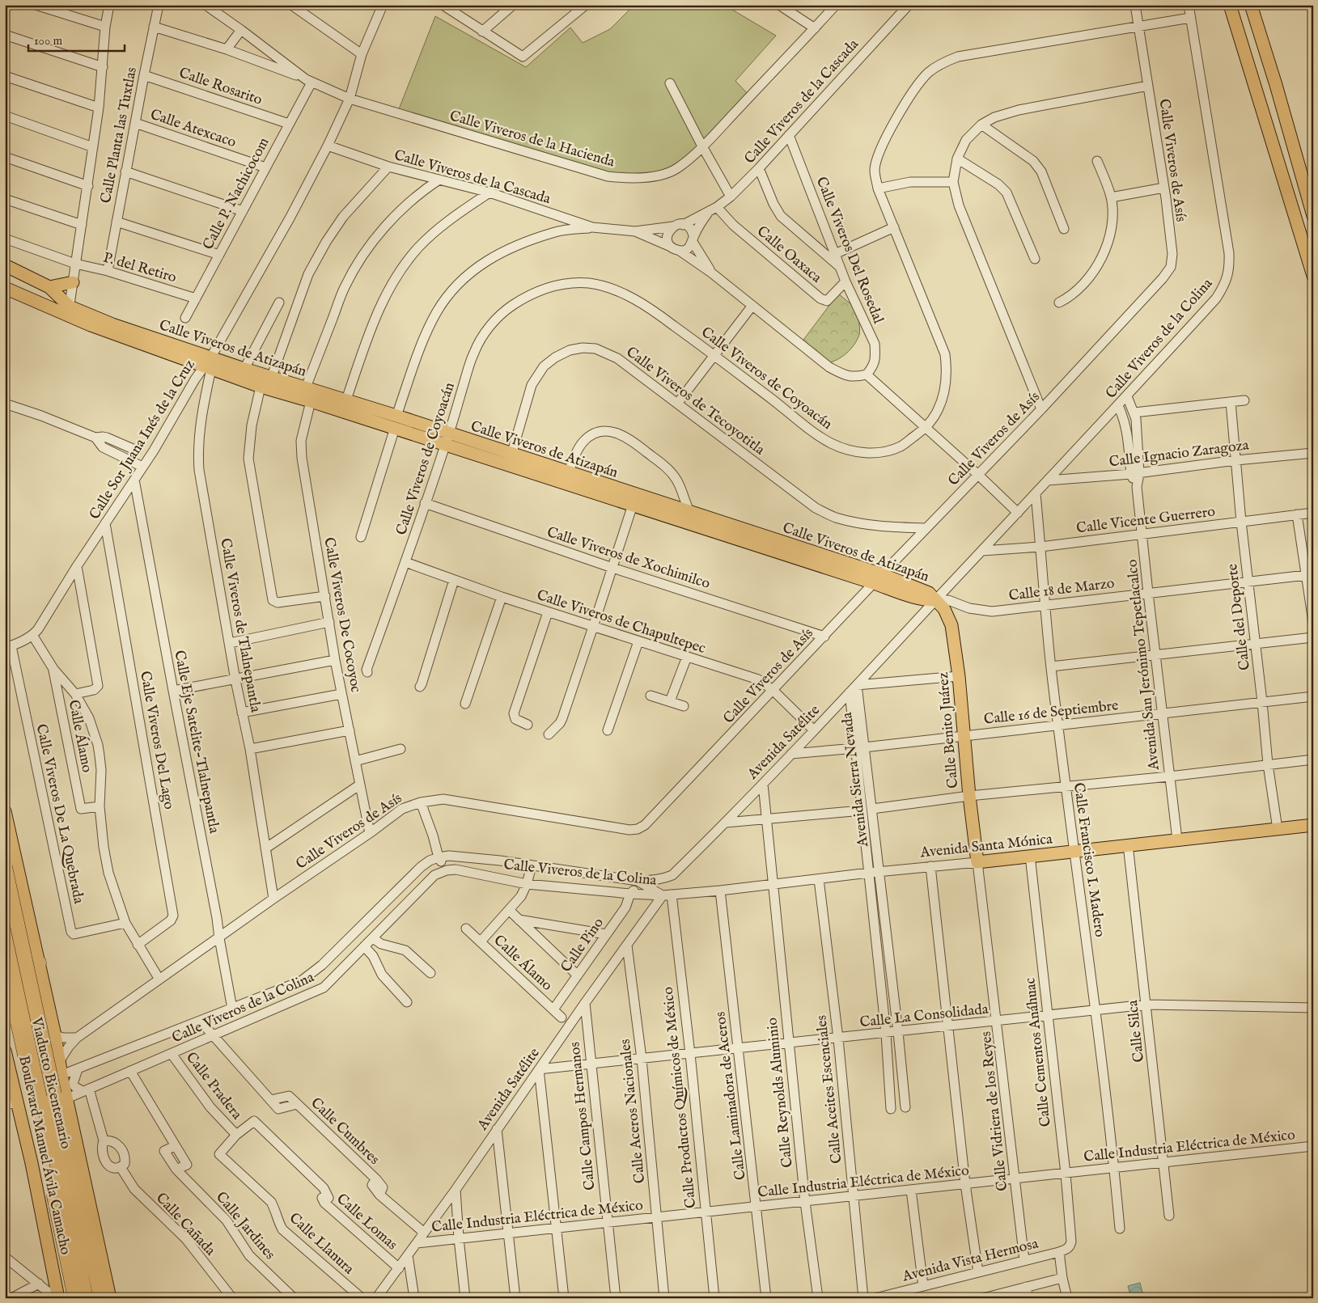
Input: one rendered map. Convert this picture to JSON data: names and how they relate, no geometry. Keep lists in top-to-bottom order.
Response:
{
  "streets": {
    "highway": ["Viaducto Bicentenario", "Boulevard Manuel Ávila Camacho"],
    "main road": ["Calle Viveros de Atizapán", "Calle Benito Juárez", "Avenida Santa Mónica"],
    "street": [
      "Calle Rosarito",
      "Calle Viveros de la Cascada",
      "Calle Atexcaco",
      "Calle Planta las Tuxtlas",
      "Calle Viveros de la Hacienda",
      "Calle Viveros de Asís",
      "Calle P. Nachicocom",
      "Calle Viveros Del Rosedal",
      "Calle Oaxaca",
      "P. del Retiro",
      "Calle Viveros de la Colina",
      "Calle Viveros de Coyoacán",
      "Calle Viveros de Tecoyotitla",
      "Calle Sor Juana Inés de la Cruz",
      "Calle Ignacio Zaragoza",
      "Calle Vicente Guerrero",
      "Calle Viveros de Xochimilco",
      "Calle 18 de Marzo",
      "Calle Viveros De Cocoyoc",
      "Calle del Deporte",
      "Calle Viveros de Chapultepec",
      "Calle Viveros de Tlalnepantla",
      "Avenida San Jerónimo Tepetlacalco",
      "Calle 16 de Septiembre",
      "Calle Álamo",
      "Calle Viveros Del Lago",
      "Calle Eje Satelite-Tlalnepantla",
      "Avenida Satélite",
      "Avenida Sierra Nevada",
      "Calle Viveros De La Quebrada",
      "Calle Francisco I. Madero",
      "Calle Pino",
      "Calle La Consolidada",
      "Calle Silca",
      "Calle Cementos Anáhuac",
      "Calle Pradera",
      "Calle Aceites Escenciales",
      "Calle Reynolds Aluminio",
      "Calle Laminadora de Aceros",
      "Calle Productos Químicos de México",
      "Calle Aceros Nacionales",
      "Calle Vidriera de los Reyes",
      "Calle Campos Hermanos",
      "Calle Cumbres",
      "Calle Industria Eléctrica de México",
      "Calle Lomas",
      "Calle Cañada",
      "Calle Jardines",
      "Calle Llanura",
      "Avenida Vista Hermosa"
    ]
  },
  "crossings": [
    ["Calle Rosarito", "Calle Planta las Tuxtlas"],
    ["Calle Rosarito", "Calle P. Nachicocom"],
    ["Calle Viveros de la Cascada", "Calle Viveros Del Rosedal"],
    ["Calle Viveros de la Cascada", "Calle Oaxaca"],
    ["Calle Viveros de la Cascada", "Calle Sor Juana Inés de la Cruz"],
    ["Calle Atexcaco", "Calle Planta las Tuxtlas"],
    ["Calle Atexcaco", "Calle P. Nachicocom"],
    ["Calle Planta las Tuxtlas", "P. del Retiro"],
    ["Calle Viveros de la Hacienda", "Calle P. Nachicocom"],
    ["Calle Viveros de la Hacienda", "Calle Sor Juana Inés de la Cruz"],
    ["Calle Viveros de Asís", "Calle Viveros de Atizapán"],
    ["Calle Viveros de Asís", "Calle Viveros de Coyoacán"],
    ["Calle Viveros de Asís", "Calle Viveros de Tecoyotitla"],
    ["Calle Viveros de Asís", "Calle Viveros de Xochimilco"],
    ["Calle Viveros de Asís", "Calle Viveros De Cocoyoc"],
    ["Calle Viveros de Asís", "Calle Viveros de Chapultepec"],
    ["Calle Viveros de Asís", "Calle Viveros de Tlalnepantla"],
    ["Calle Viveros de Asís", "Calle Eje Satelite-Tlalnepantla"],
    ["Calle P. Nachicocom", "P. del Retiro"],
    ["Calle Viveros Del Rosedal", "Calle Oaxaca"],
    ["Calle Viveros de la Colina", "Calle Viveros de Atizapán"],
    ["Calle Viveros de la Colina", "Calle Viveros de Coyoacán"],
    ["Calle Viveros de la Colina", "Calle Ignacio Zaragoza"],
    ["Calle Viveros de la Colina", "Calle Vicente Guerrero"],
    ["Calle Viveros de la Colina", "Calle 18 de Marzo"],
    ["Calle Viveros de la Colina", "Avenida San Jerónimo Tepetlacalco"],
    ["Calle Viveros de la Colina", "Calle Benito Juárez"],
    ["Calle Viveros de la Colina", "Calle Eje Satelite-Tlalnepantla"],
    ["Calle Viveros de la Colina", "Avenida Satélite"],
    ["Calle Viveros de la Colina", "Avenida Santa Mónica"],
    ["Calle Viveros de la Colina", "Calle Francisco I. Madero"],
    ["Calle Viveros de la Colina", "Calle Pino"],
    ["Calle Viveros de la Colina", "Calle Pradera"],
    ["Calle Viveros de la Colina", "Calle Productos Químicos de México"],
    ["Calle Viveros de Atizapán", "Calle Viveros de Coyoacán"],
    ["Calle Viveros de Atizapán", "Calle Viveros de Tecoyotitla"],
    ["Calle Viveros de Atizapán", "Calle Sor Juana Inés de la Cruz"],
    ["Calle Viveros de Atizapán", "Calle 18 de Marzo"],
    ["Calle Viveros de Atizapán", "Calle Viveros De Cocoyoc"],
    ["Calle Viveros de Atizapán", "Calle Viveros de Tlalnepantla"],
    ["Calle Viveros de Atizapán", "Calle Benito Juárez"],
    ["Calle Viveros de Atizapán", "Avenida Satélite"],
    ["Calle Viveros de Coyoacán", "Calle Viveros de Xochimilco"],
    ["Calle Viveros de Coyoacán", "Calle Viveros de Chapultepec"],
    ["Calle Sor Juana Inés de la Cruz", "Calle Viveros de Tlalnepantla"],
    ["Calle Sor Juana Inés de la Cruz", "Calle Viveros Del Lago"],
    ["Calle Sor Juana Inés de la Cruz", "Calle Eje Satelite-Tlalnepantla"],
    ["Calle Sor Juana Inés de la Cruz", "Calle Viveros De La Quebrada"],
    ["Calle Ignacio Zaragoza", "Calle del Deporte"],
    ["Calle Ignacio Zaragoza", "Avenida San Jerónimo Tepetlacalco"],
    ["Calle Vicente Guerrero", "Calle del Deporte"],
    ["Calle Vicente Guerrero", "Avenida San Jerónimo Tepetlacalco"],
    ["Calle Vicente Guerrero", "Calle Francisco I. Madero"],
    ["Calle 18 de Marzo", "Calle del Deporte"],
    ["Calle 18 de Marzo", "Avenida San Jerónimo Tepetlacalco"],
    ["Calle 18 de Marzo", "Calle Benito Juárez"],
    ["Calle 18 de Marzo", "Avenida Satélite"],
    ["Calle 18 de Marzo", "Calle Francisco I. Madero"],
    ["Calle del Deporte", "Calle 16 de Septiembre"],
    ["Calle del Deporte", "Avenida Santa Mónica"],
    ["Calle Viveros de Chapultepec", "Avenida Satélite"],
    ["Avenida San Jerónimo Tepetlacalco", "Calle 16 de Septiembre"],
    ["Avenida San Jerónimo Tepetlacalco", "Avenida Santa Mónica"],
    ["Calle 16 de Septiembre", "Calle Benito Juárez"],
    ["Calle 16 de Septiembre", "Avenida Satélite"],
    ["Calle 16 de Septiembre", "Avenida Sierra Nevada"],
    ["Calle 16 de Septiembre", "Calle Francisco I. Madero"],
    ["Calle Benito Juárez", "Avenida Satélite"],
    ["Calle Benito Juárez", "Avenida Santa Mónica"],
    ["Calle Benito Juárez", "Calle Vidriera de los Reyes"],
    ["Calle Álamo", "Calle Pino"],
    ["Avenida Satélite", "Avenida Sierra Nevada"],
    ["Avenida Satélite", "Avenida Santa Mónica"],
    ["Avenida Satélite", "Calle Pino"],
    ["Avenida Satélite", "Calle La Consolidada"],
    ["Avenida Satélite", "Calle Reynolds Aluminio"],
    ["Avenida Satélite", "Calle Productos Químicos de México"],
    ["Avenida Satélite", "Calle Aceros Nacionales"],
    ["Avenida Satélite", "Calle Campos Hermanos"],
    ["Avenida Satélite", "Calle Cumbres"],
    ["Avenida Satélite", "Calle Industria Eléctrica de México"],
    ["Avenida Satélite", "Calle Lomas"],
    ["Avenida Sierra Nevada", "Avenida Santa Mónica"],
    ["Avenida Sierra Nevada", "Calle La Consolidada"],
    ["Avenida Santa Mónica", "Calle Francisco I. Madero"],
    ["Avenida Santa Mónica", "Calle Silca"],
    ["Avenida Santa Mónica", "Calle Cementos Anáhuac"],
    ["Avenida Santa Mónica", "Calle Aceites Escenciales"],
    ["Avenida Santa Mónica", "Calle Reynolds Aluminio"],
    ["Avenida Santa Mónica", "Calle Laminadora de Aceros"],
    ["Avenida Santa Mónica", "Calle Productos Químicos de México"],
    ["Avenida Santa Mónica", "Calle Vidriera de los Reyes"],
    ["Calle Francisco I. Madero", "Calle La Consolidada"],
    ["Calle Francisco I. Madero", "Calle Industria Eléctrica de México"],
    ["Calle La Consolidada", "Calle Silca"],
    ["Calle La Consolidada", "Calle Cementos Anáhuac"],
    ["Calle La Consolidada", "Calle Aceites Escenciales"],
    ["Calle La Consolidada", "Calle Reynolds Aluminio"],
    ["Calle La Consolidada", "Calle Laminadora de Aceros"],
    ["Calle La Consolidada", "Calle Productos Químicos de México"],
    ["Calle La Consolidada", "Calle Aceros Nacionales"],
    ["Calle La Consolidada", "Calle Vidriera de los Reyes"],
    ["Calle La Consolidada", "Calle Campos Hermanos"],
    ["Calle Silca", "Calle Industria Eléctrica de México"],
    ["Calle Cementos Anáhuac", "Calle Industria Eléctrica de México"],
    ["Calle Cementos Anáhuac", "Avenida Vista Hermosa"],
    ["Calle Pradera", "Calle Lomas"],
    ["Calle Pradera", "Calle Llanura"],
    ["Calle Aceites Escenciales", "Calle Industria Eléctrica de México"],
    ["Calle Reynolds Aluminio", "Calle Industria Eléctrica de México"],
    ["Calle Laminadora de Aceros", "Calle Industria Eléctrica de México"],
    ["Calle Productos Químicos de México", "Calle Industria Eléctrica de México"],
    ["Calle Aceros Nacionales", "Calle Industria Eléctrica de México"],
    ["Calle Vidriera de los Reyes", "Calle Industria Eléctrica de México"],
    ["Calle Vidriera de los Reyes", "Avenida Vista Hermosa"],
    ["Calle Campos Hermanos", "Calle Industria Eléctrica de México"],
    ["Calle Lomas", "Calle Llanura"]
  ],
  "scale_bar": "100 m"
}
